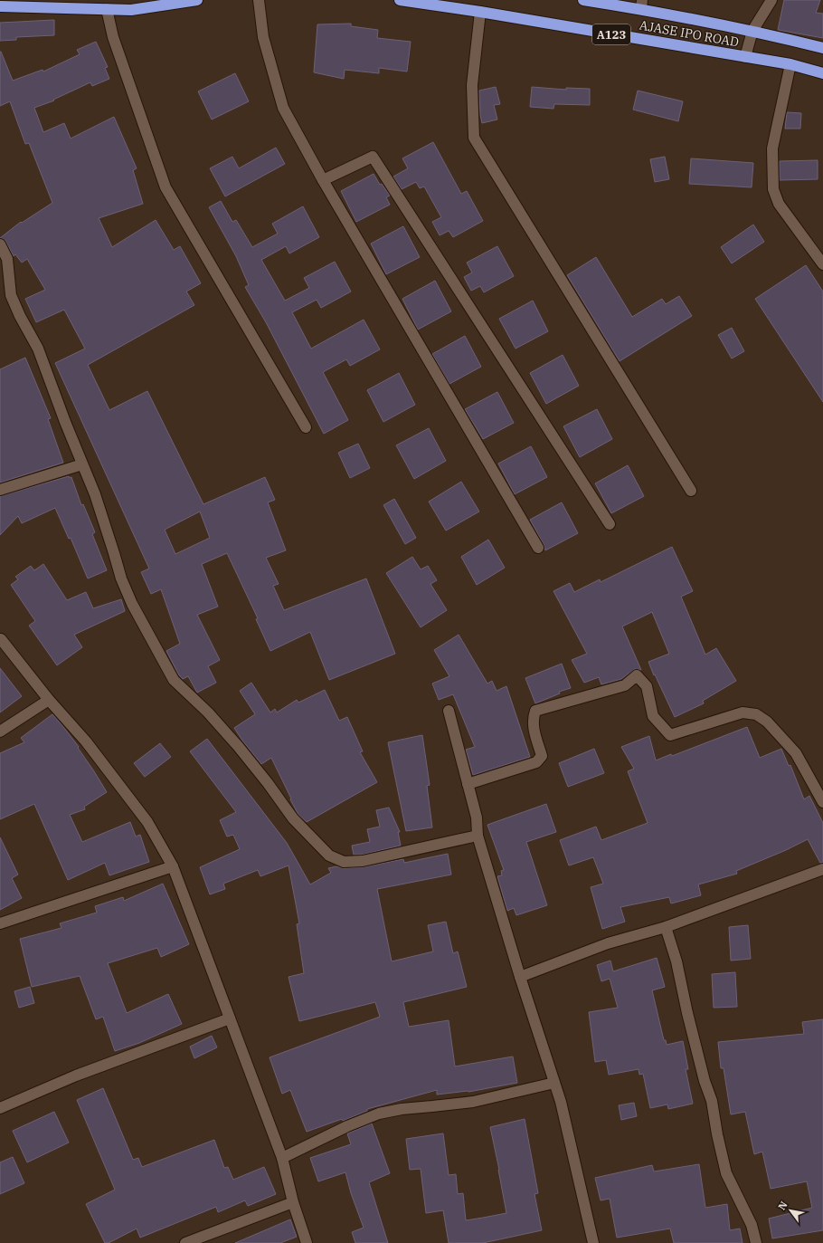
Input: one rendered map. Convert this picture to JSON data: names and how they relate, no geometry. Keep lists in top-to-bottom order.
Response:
{
  "streets": {
    "highway": ["AJASE IPO ROAD", "A123"]
  },
  "north": "top left"
}
